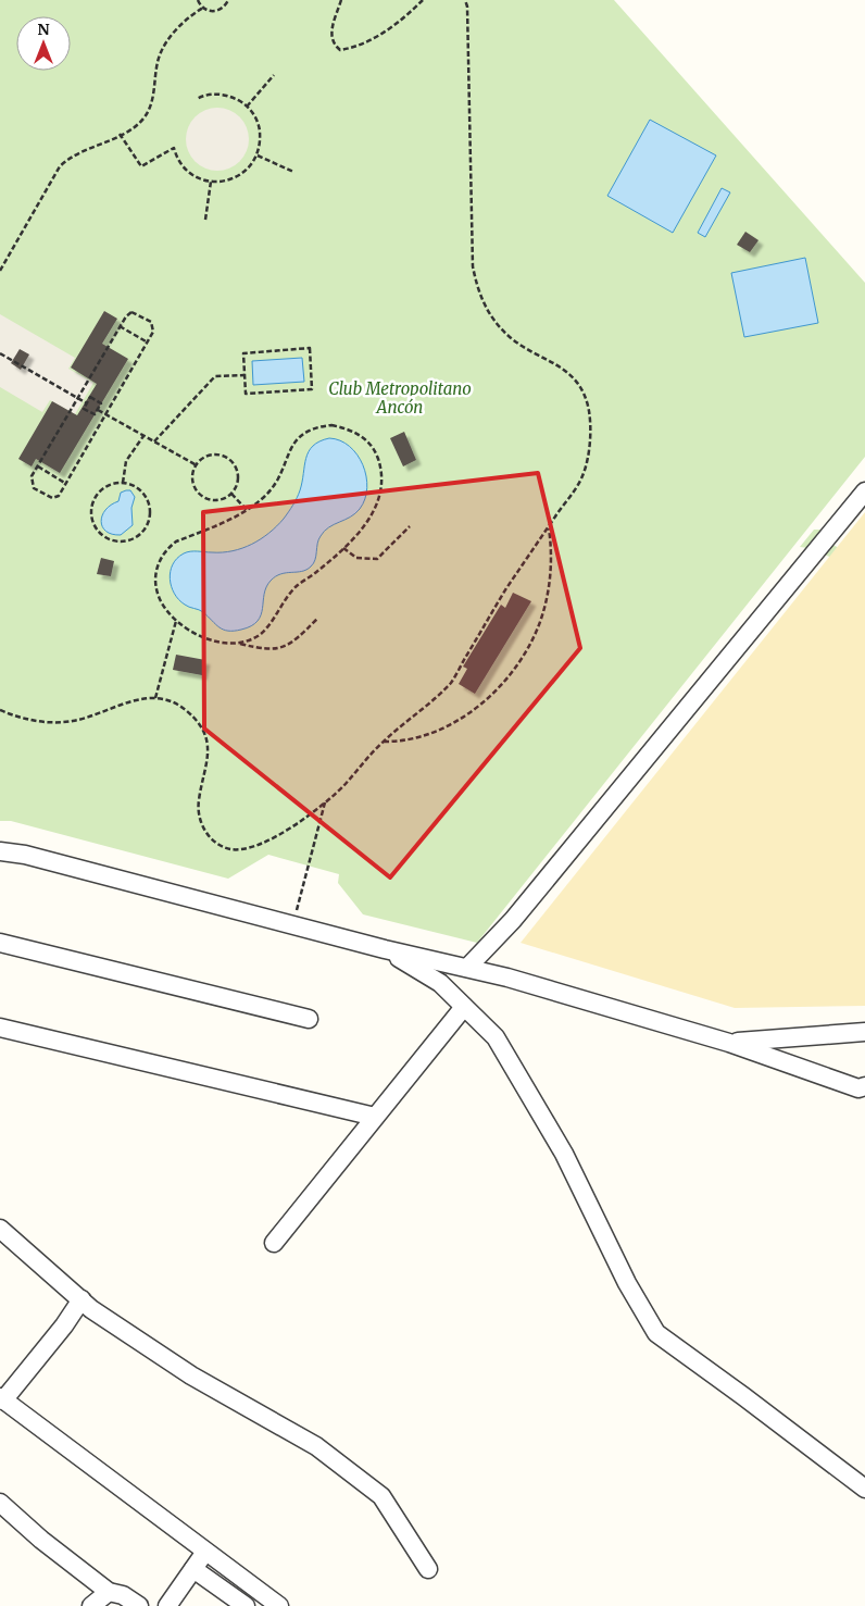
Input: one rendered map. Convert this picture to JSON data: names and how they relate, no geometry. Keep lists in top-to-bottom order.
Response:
{
  "parks": ["Club Metropolitano Ancón"],
  "north": "top"
}
